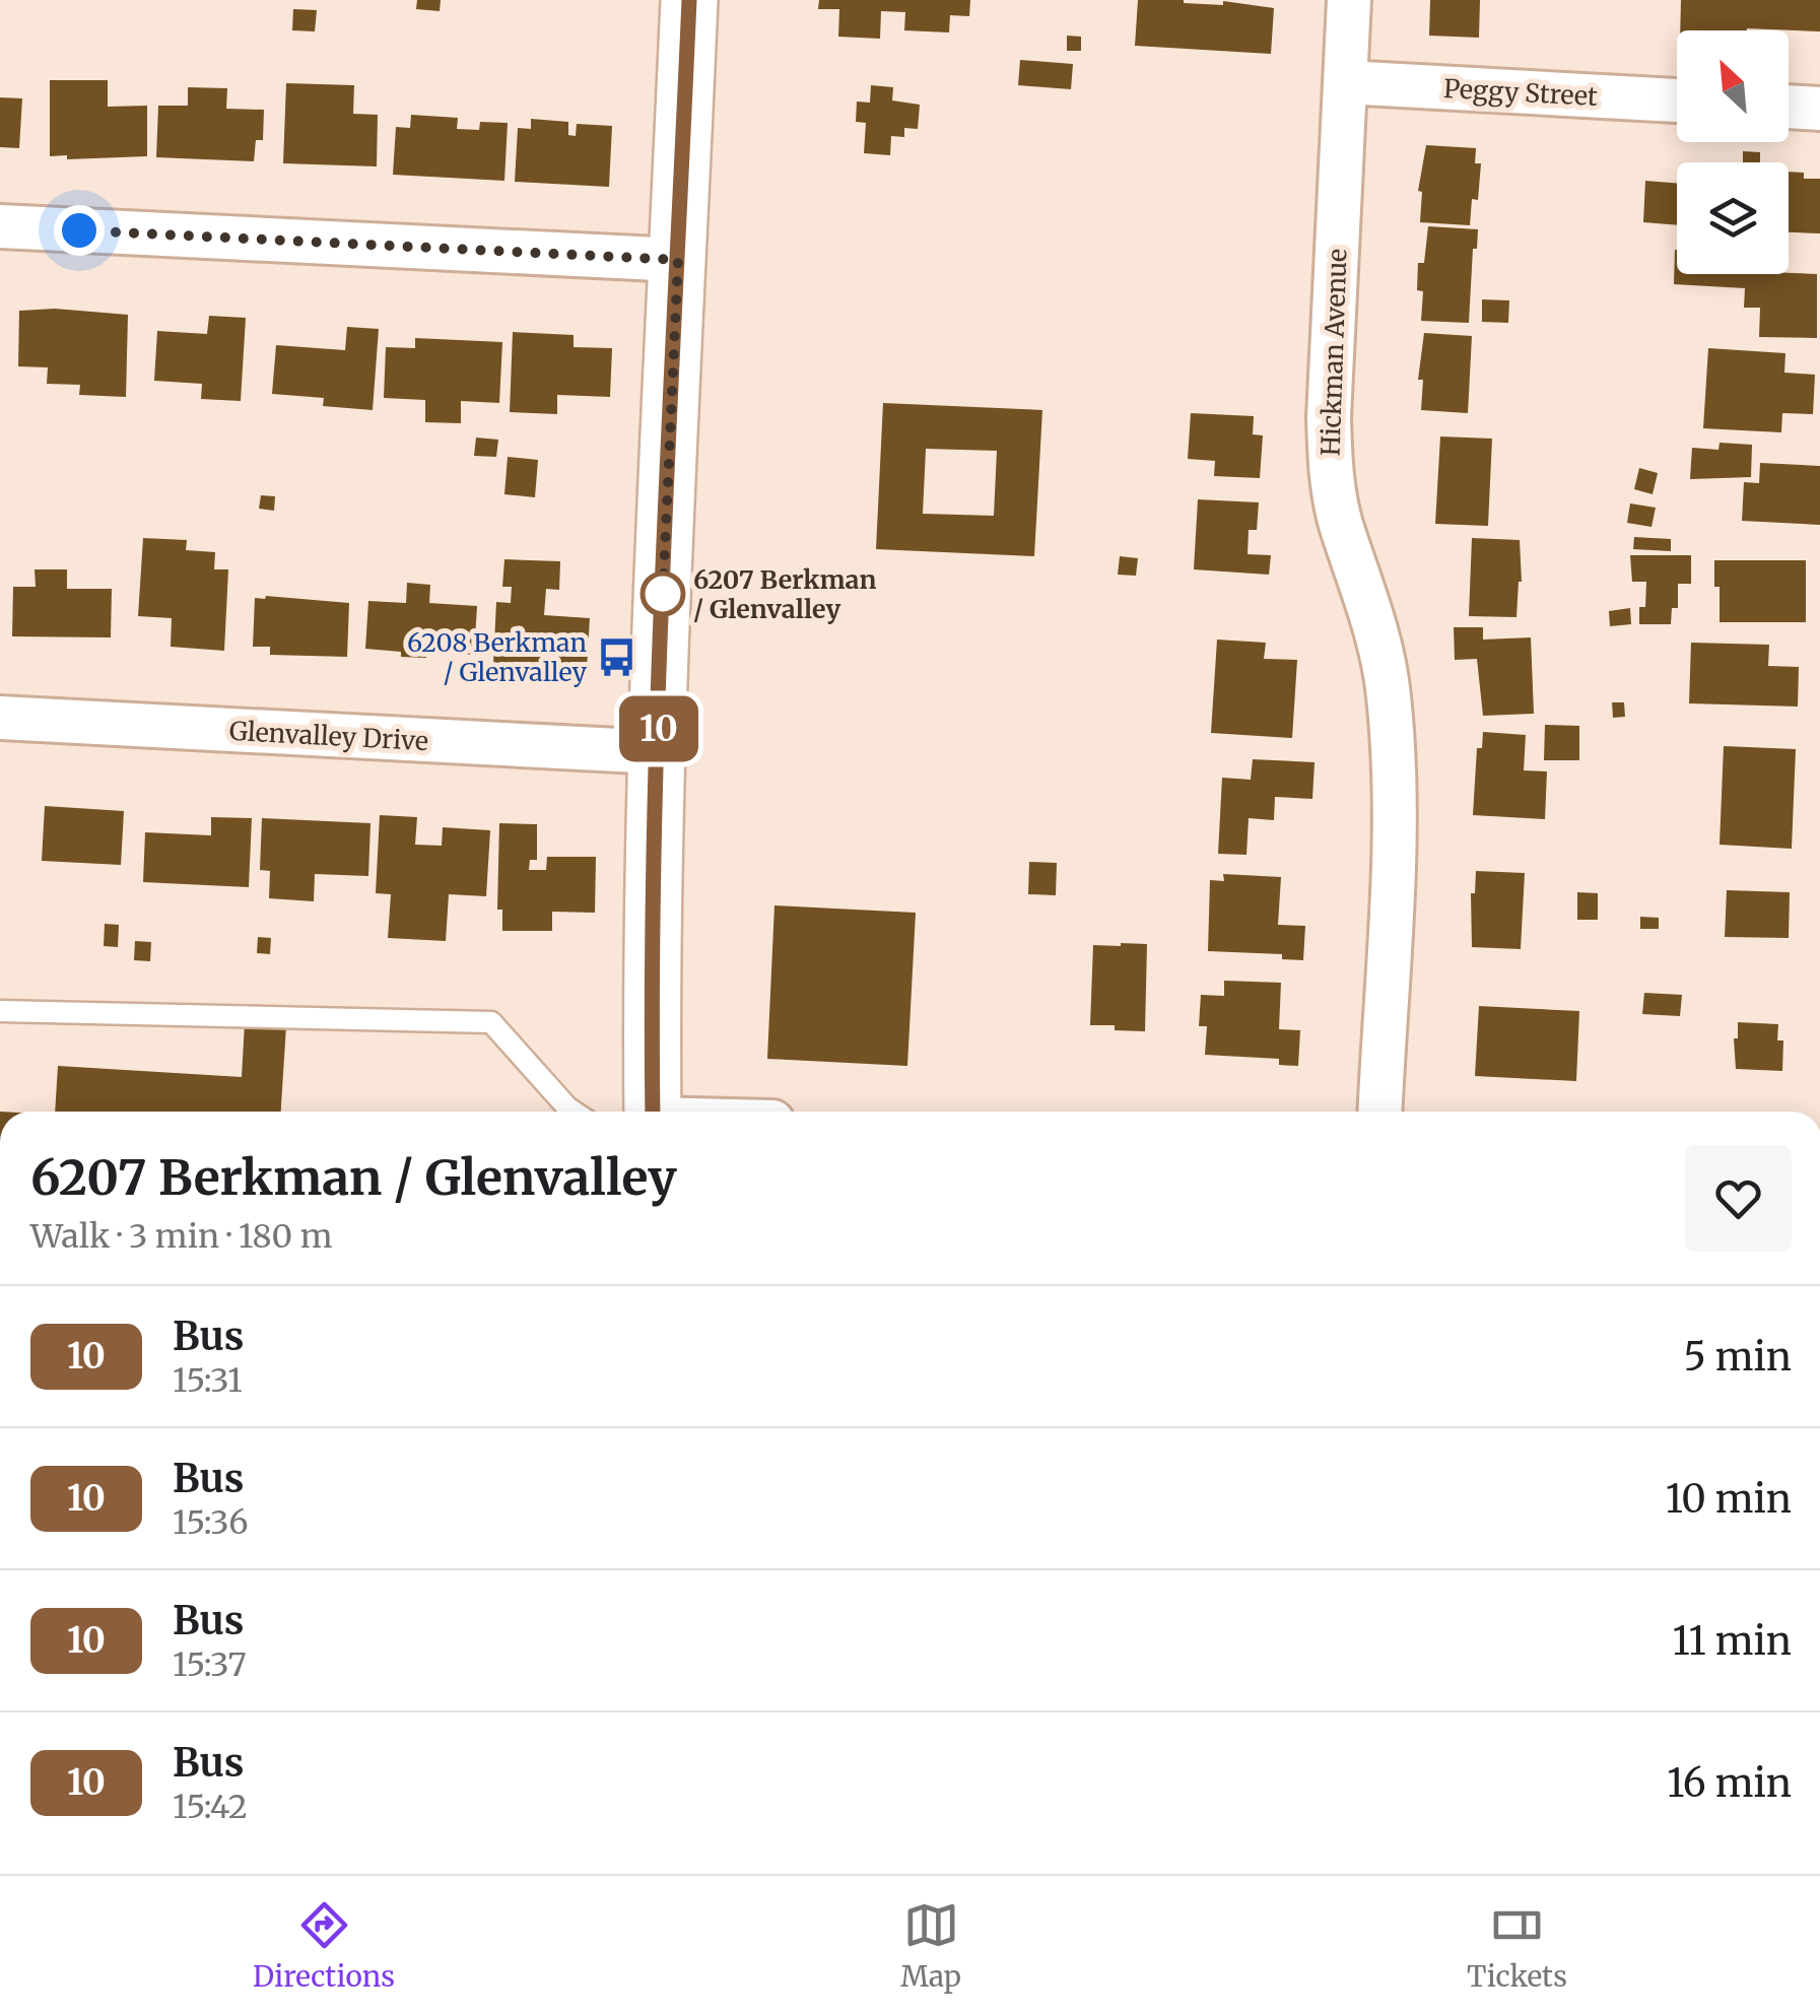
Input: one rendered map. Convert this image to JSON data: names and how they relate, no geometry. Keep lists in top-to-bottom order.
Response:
{
  "streets": {
    "street": ["Peggy Street", "Hickman Avenue", "Glenvalley Drive"]
  },
  "crossings": [
    ["Peggy Street", "Hickman Avenue"]
  ],
  "places": {
    "other": ["6207 Berkman / Glenvalley"],
    "bus stop": ["6208 Berkman / Glenvalley"]
  },
  "lines": ["bus line 10"],
  "north": "top left",
  "page": {
    "on_map": "10",
    "heading": ["6207 Berkman / Glenvalley", "Walk · 3 min · 180 m"],
    "list": [
      {
        "mark": "10",
        "name": "Bus",
        "note": "15:31",
        "value": "5 min"
      },
      {
        "mark": "10",
        "name": "Bus",
        "note": "15:36",
        "value": "10 min"
      },
      {
        "mark": "10",
        "name": "Bus",
        "note": "15:37",
        "value": "11 min"
      },
      {
        "mark": "10",
        "name": "Bus",
        "note": "15:42",
        "value": "16 min"
      }
    ],
    "tabs": ["Directions", "Map", "Tickets"]
  }
}
